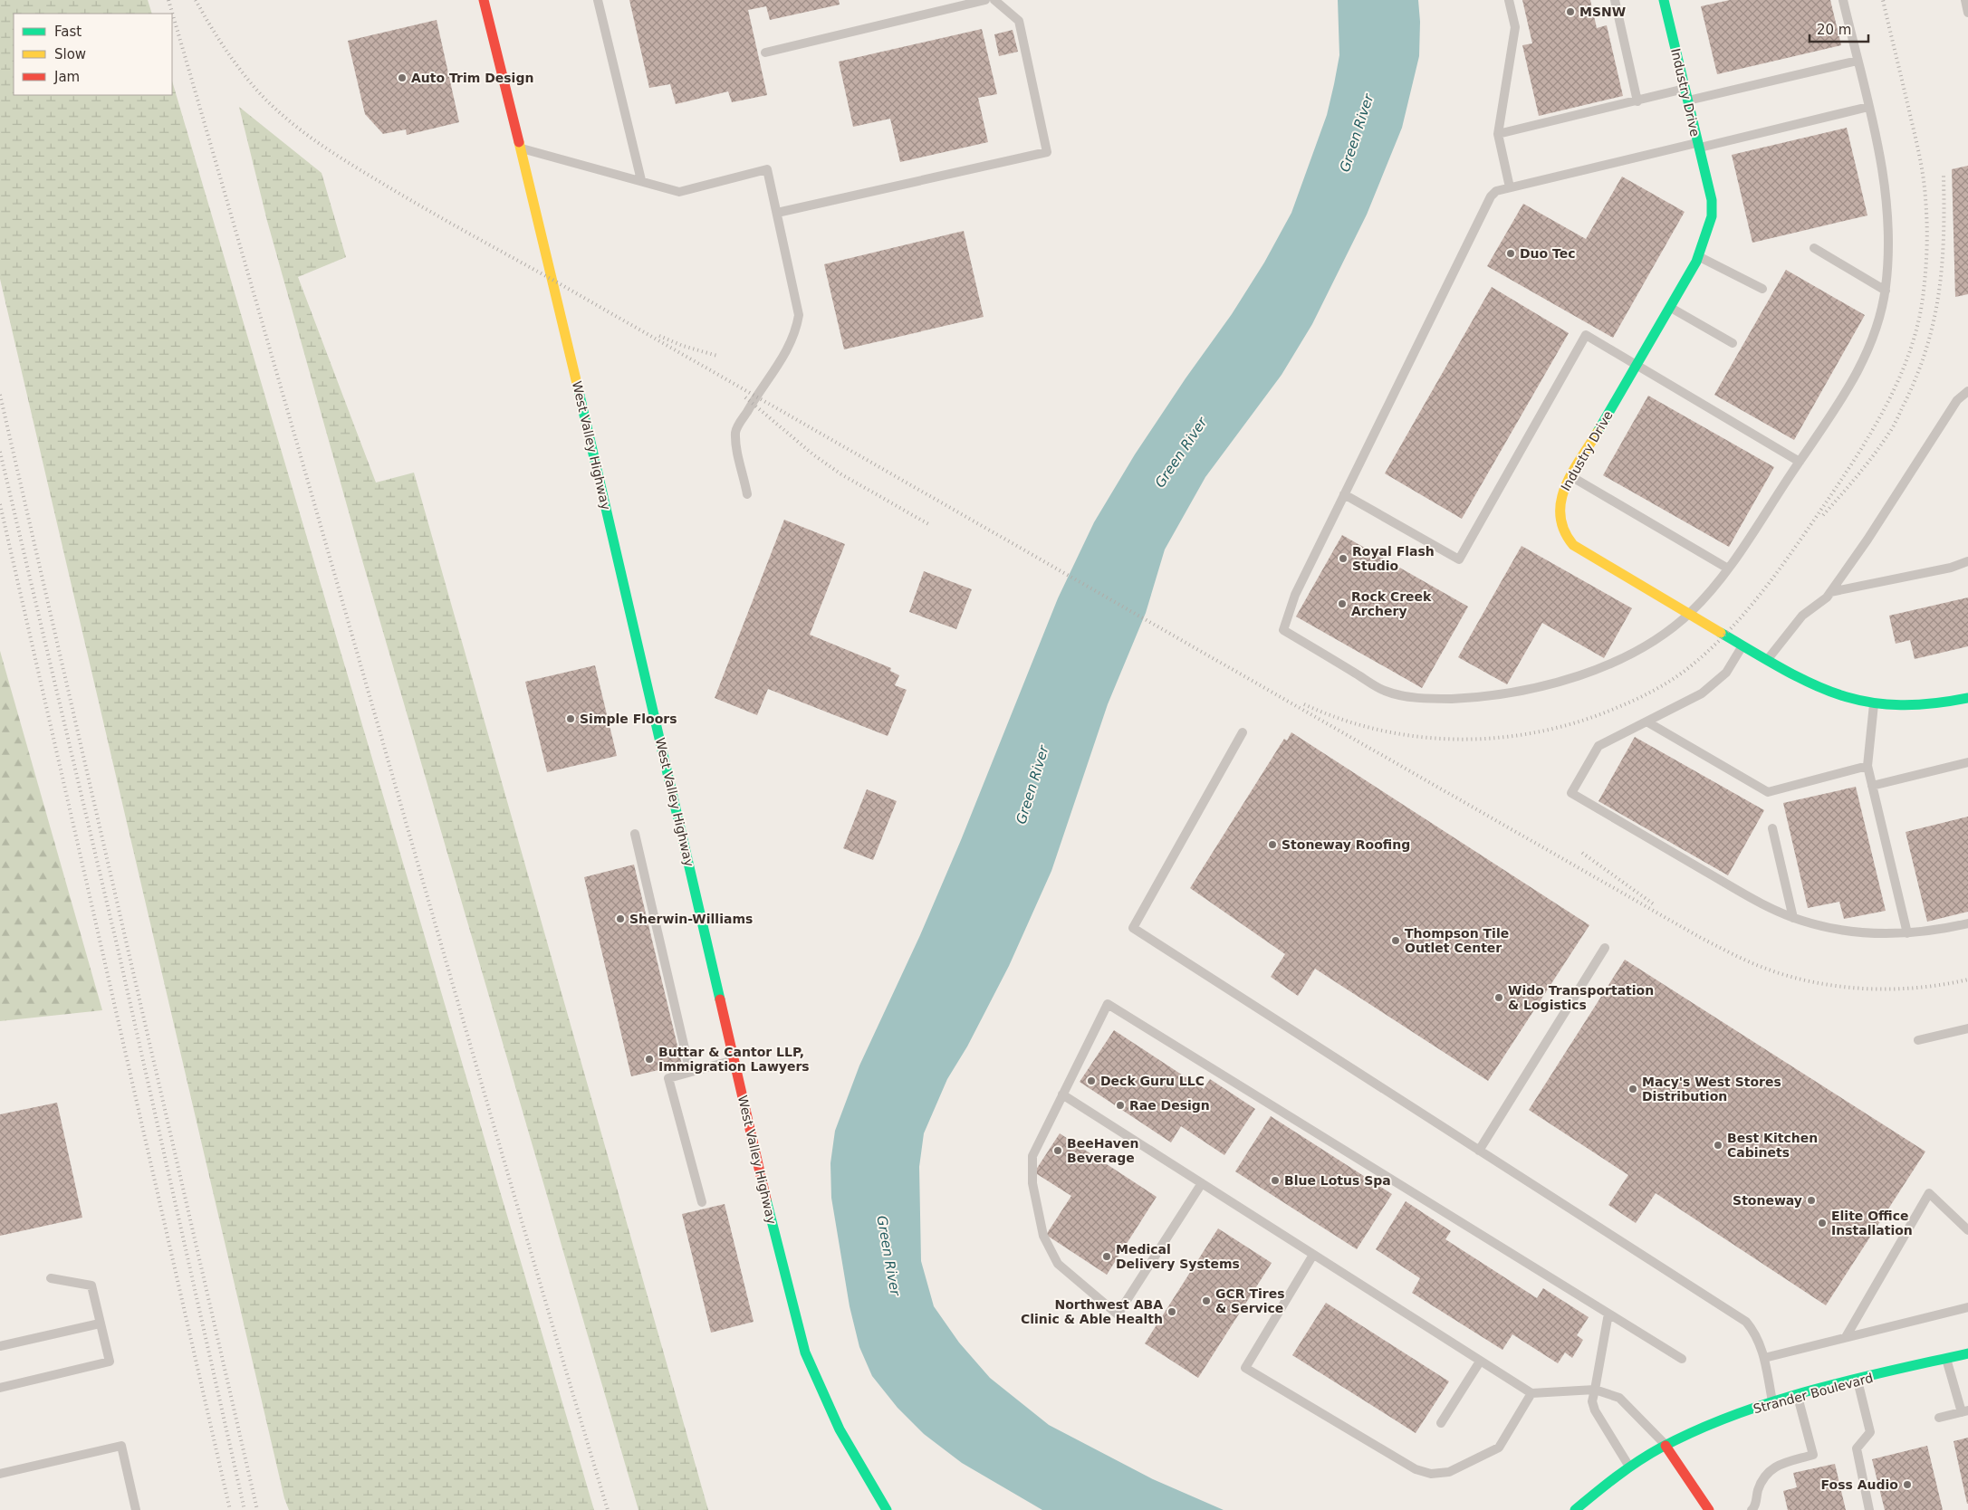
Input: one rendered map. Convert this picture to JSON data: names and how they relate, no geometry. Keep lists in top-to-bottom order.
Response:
{
  "streets": {
    "main road": ["Industry Drive", "West Valley Highway", "Strander Boulevard"]
  },
  "water": ["Green River"],
  "places": [
    "MSNW",
    "Auto Trim Design",
    "Duo Tec",
    "Royal Flash Studio",
    "Rock Creek Archery",
    "Simple Floors",
    "Stoneway Roofing",
    "Sherwin-Williams",
    "Thompson Tile Outlet Center",
    "Wido Transportation & Logistics",
    "Buttar & Cantor LLP, Immigration Lawyers",
    "Deck Guru LLC",
    "Macy's West Stores Distribution",
    "Rae Design",
    "Best Kitchen Cabinets",
    "BeeHaven Beverage",
    "Blue Lotus Spa",
    "Stoneway",
    "Elite Office Installation",
    "Medical Delivery Systems",
    "GCR Tires & Service",
    "Northwest ABA Clinic & Able Health",
    "Foss Audio"
  ],
  "legend": ["Fast", "Slow", "Jam"],
  "scale_bar": "20 m"
}
